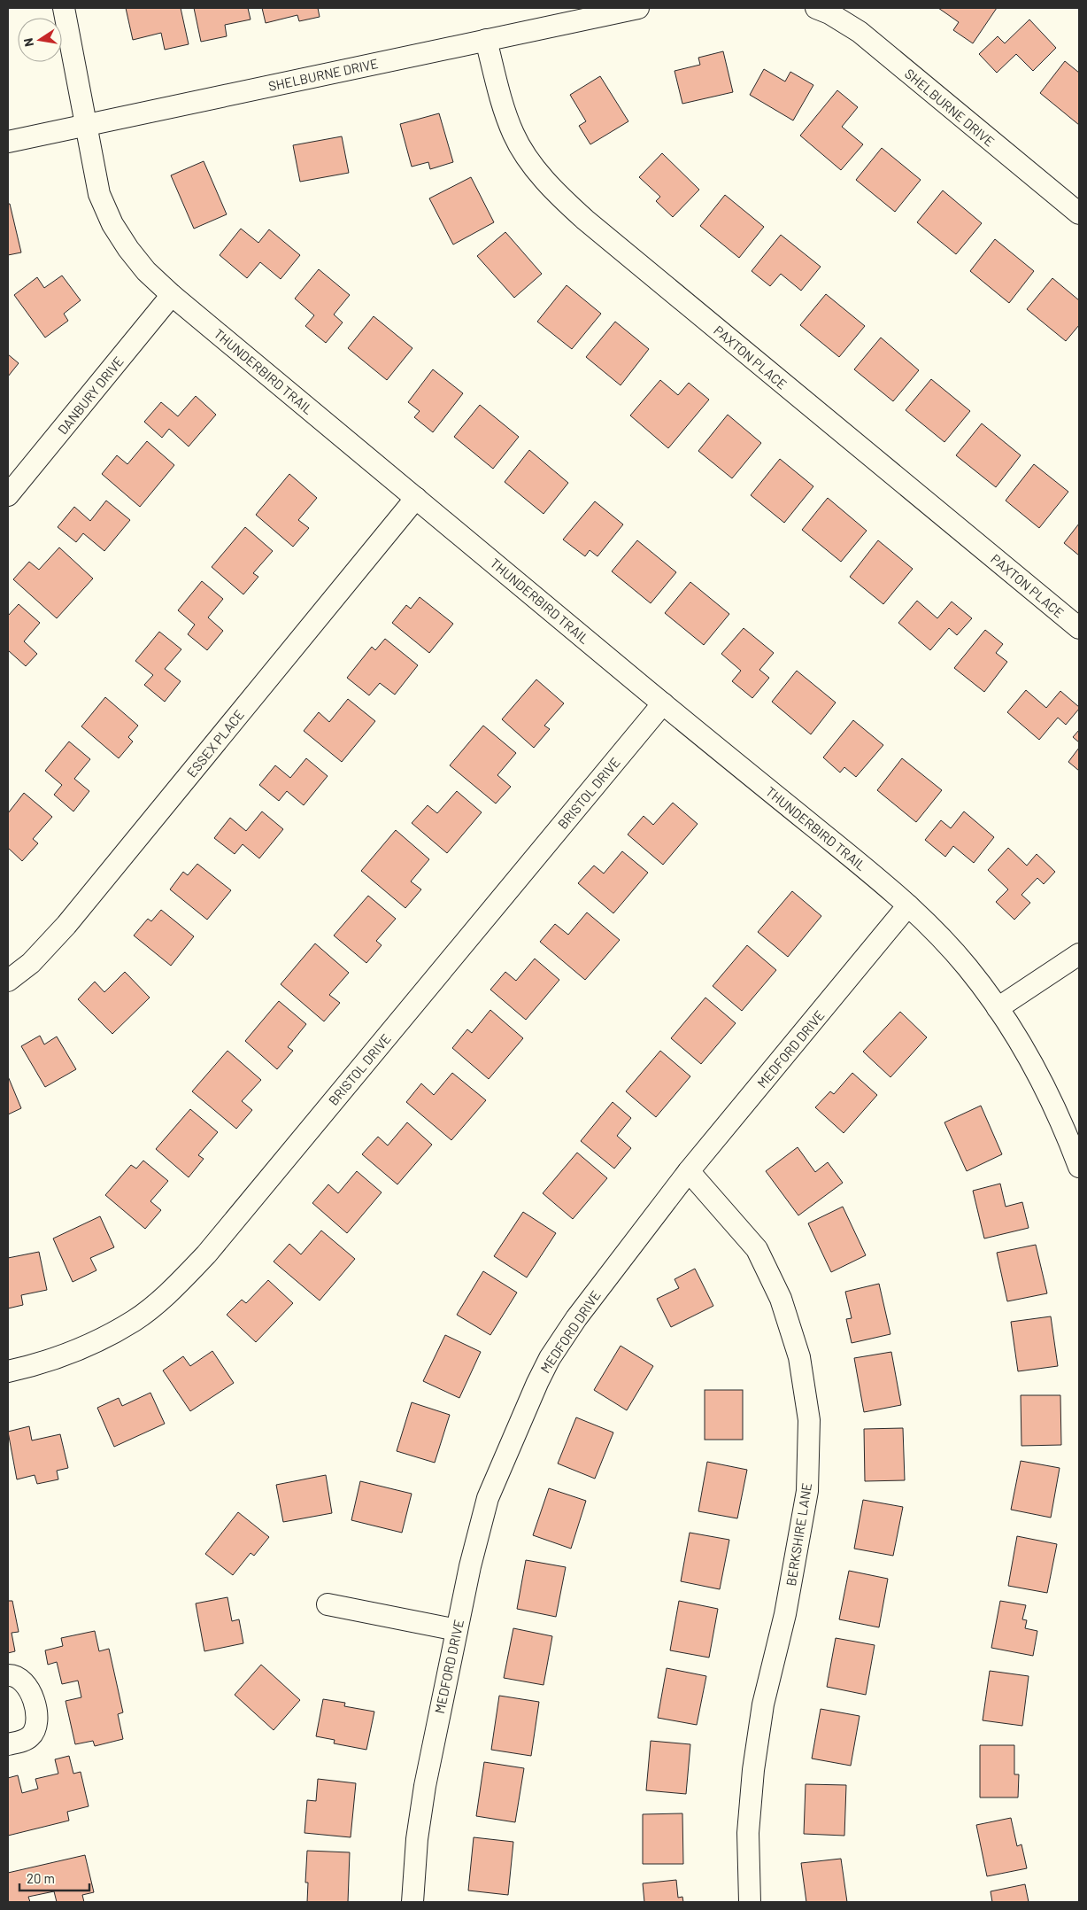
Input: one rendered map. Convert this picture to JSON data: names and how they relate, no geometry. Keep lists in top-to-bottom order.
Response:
{
  "streets": {
    "street": [
      "SHELBURNE DRIVE",
      "PAXTON PLACE",
      "THUNDERBIRD TRAIL",
      "DANBURY DRIVE",
      "ESSEX PLACE",
      "BRISTOL DRIVE",
      "MEDFORD DRIVE",
      "BERKSHIRE LANE"
    ]
  },
  "crossings": [
    ["SHELBURNE DRIVE", "PAXTON PLACE"],
    ["SHELBURNE DRIVE", "THUNDERBIRD TRAIL"],
    ["THUNDERBIRD TRAIL", "DANBURY DRIVE"],
    ["THUNDERBIRD TRAIL", "ESSEX PLACE"],
    ["THUNDERBIRD TRAIL", "BRISTOL DRIVE"],
    ["THUNDERBIRD TRAIL", "MEDFORD DRIVE"],
    ["MEDFORD DRIVE", "BERKSHIRE LANE"]
  ],
  "scale_bar": "20 m",
  "north": "left"
}
